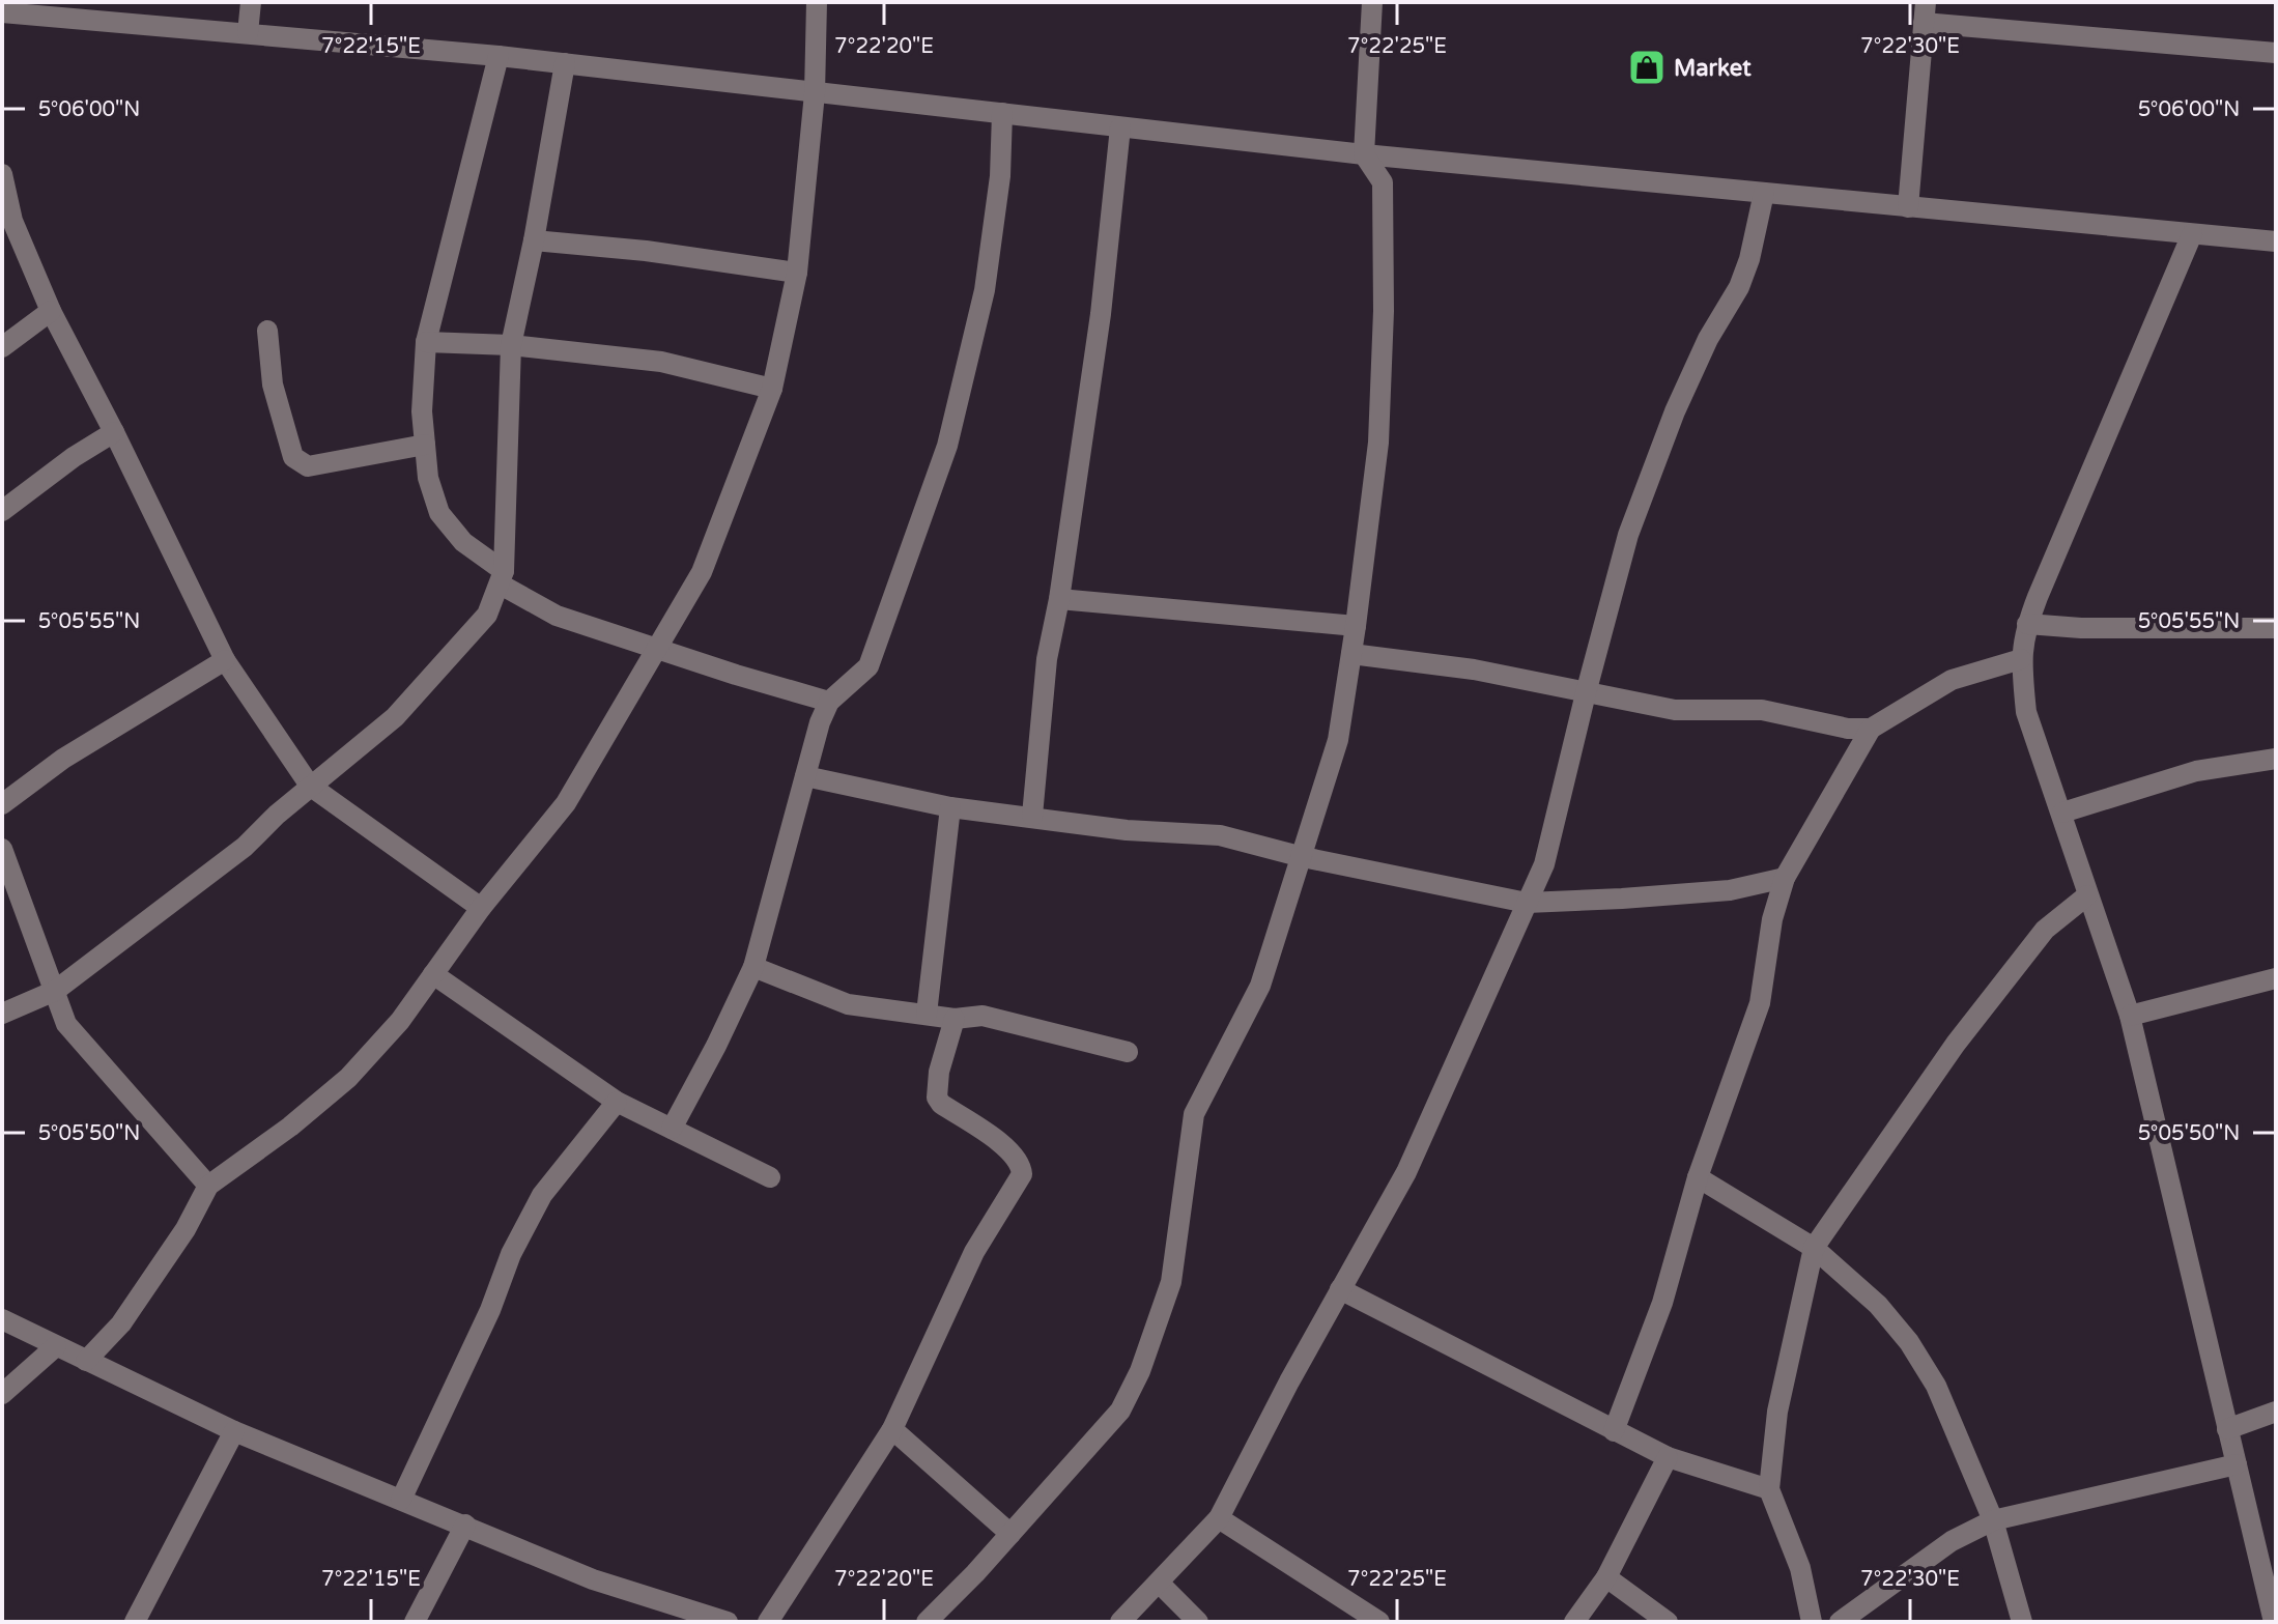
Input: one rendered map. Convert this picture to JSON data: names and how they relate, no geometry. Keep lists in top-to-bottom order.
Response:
{
  "places": {
    "shop": ["Market"]
  },
  "coordinates": [
    "7°22'15\"E",
    "7°22'20\"E",
    "7°22'25\"E",
    "7°22'30\"E",
    "5°06'00\"N",
    "5°05'55\"N",
    "5°05'50\"N"
  ]
}
